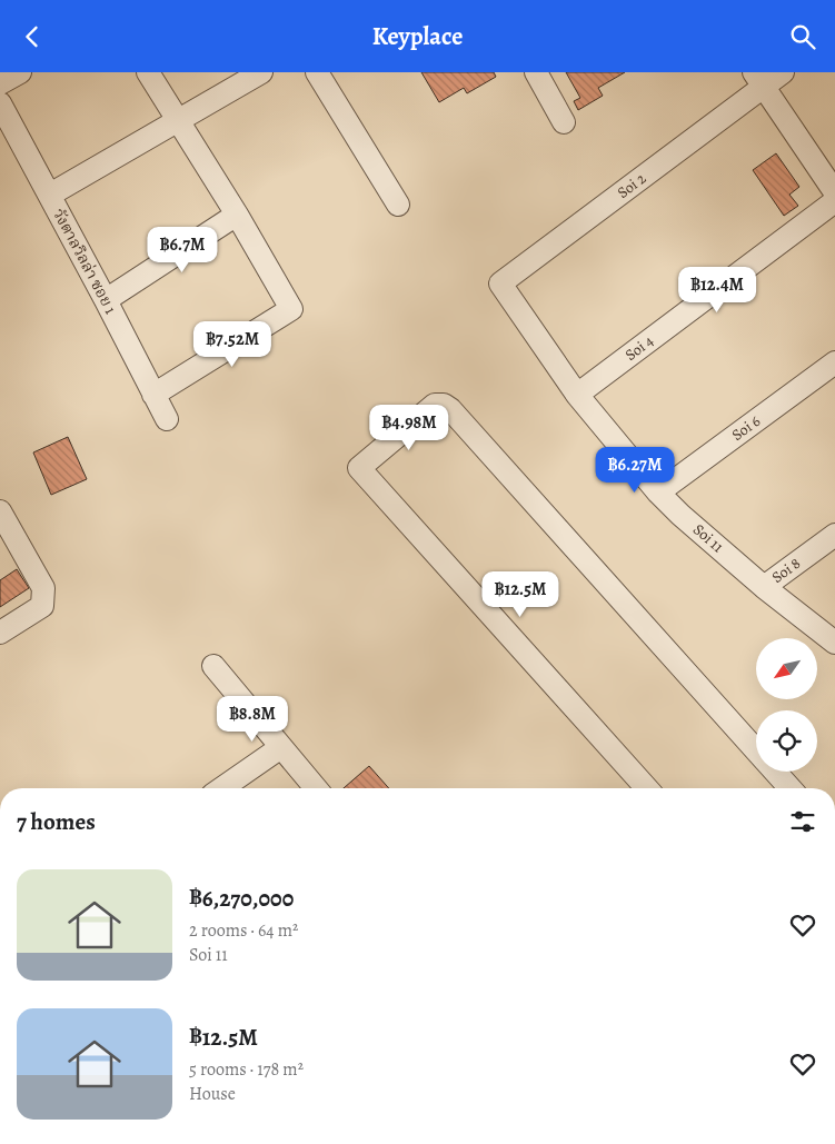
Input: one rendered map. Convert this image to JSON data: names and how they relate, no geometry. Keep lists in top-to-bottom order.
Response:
{
  "streets": {
    "street": [
      "Soi 2",
      "วังตาลวิลล่า ซอย 1",
      "Soi 4",
      "Soi 6",
      "Soi 11",
      "Soi 8"
    ]
  },
  "crossings": [
    ["Soi 2", "Soi 11"],
    ["Soi 4", "Soi 11"],
    ["Soi 6", "Soi 11"],
    ["Soi 11", "Soi 8"]
  ],
  "north": "bottom left",
  "page": {
    "header": "Keyplace",
    "price": [
      "฿6.7M",
      "฿12.4M",
      "฿7.52M",
      "฿4.98M",
      "฿6.27M",
      "฿12.5M",
      "฿8.8M"
    ],
    "heading": "7 homes",
    "list": [
      {
        "name": "฿6,270,000",
        "note": "2 rooms · 64 m² · Soi 11"
      },
      {
        "name": "฿12.5M",
        "note": "5 rooms · 178 m² · House"
      }
    ]
  }
}
